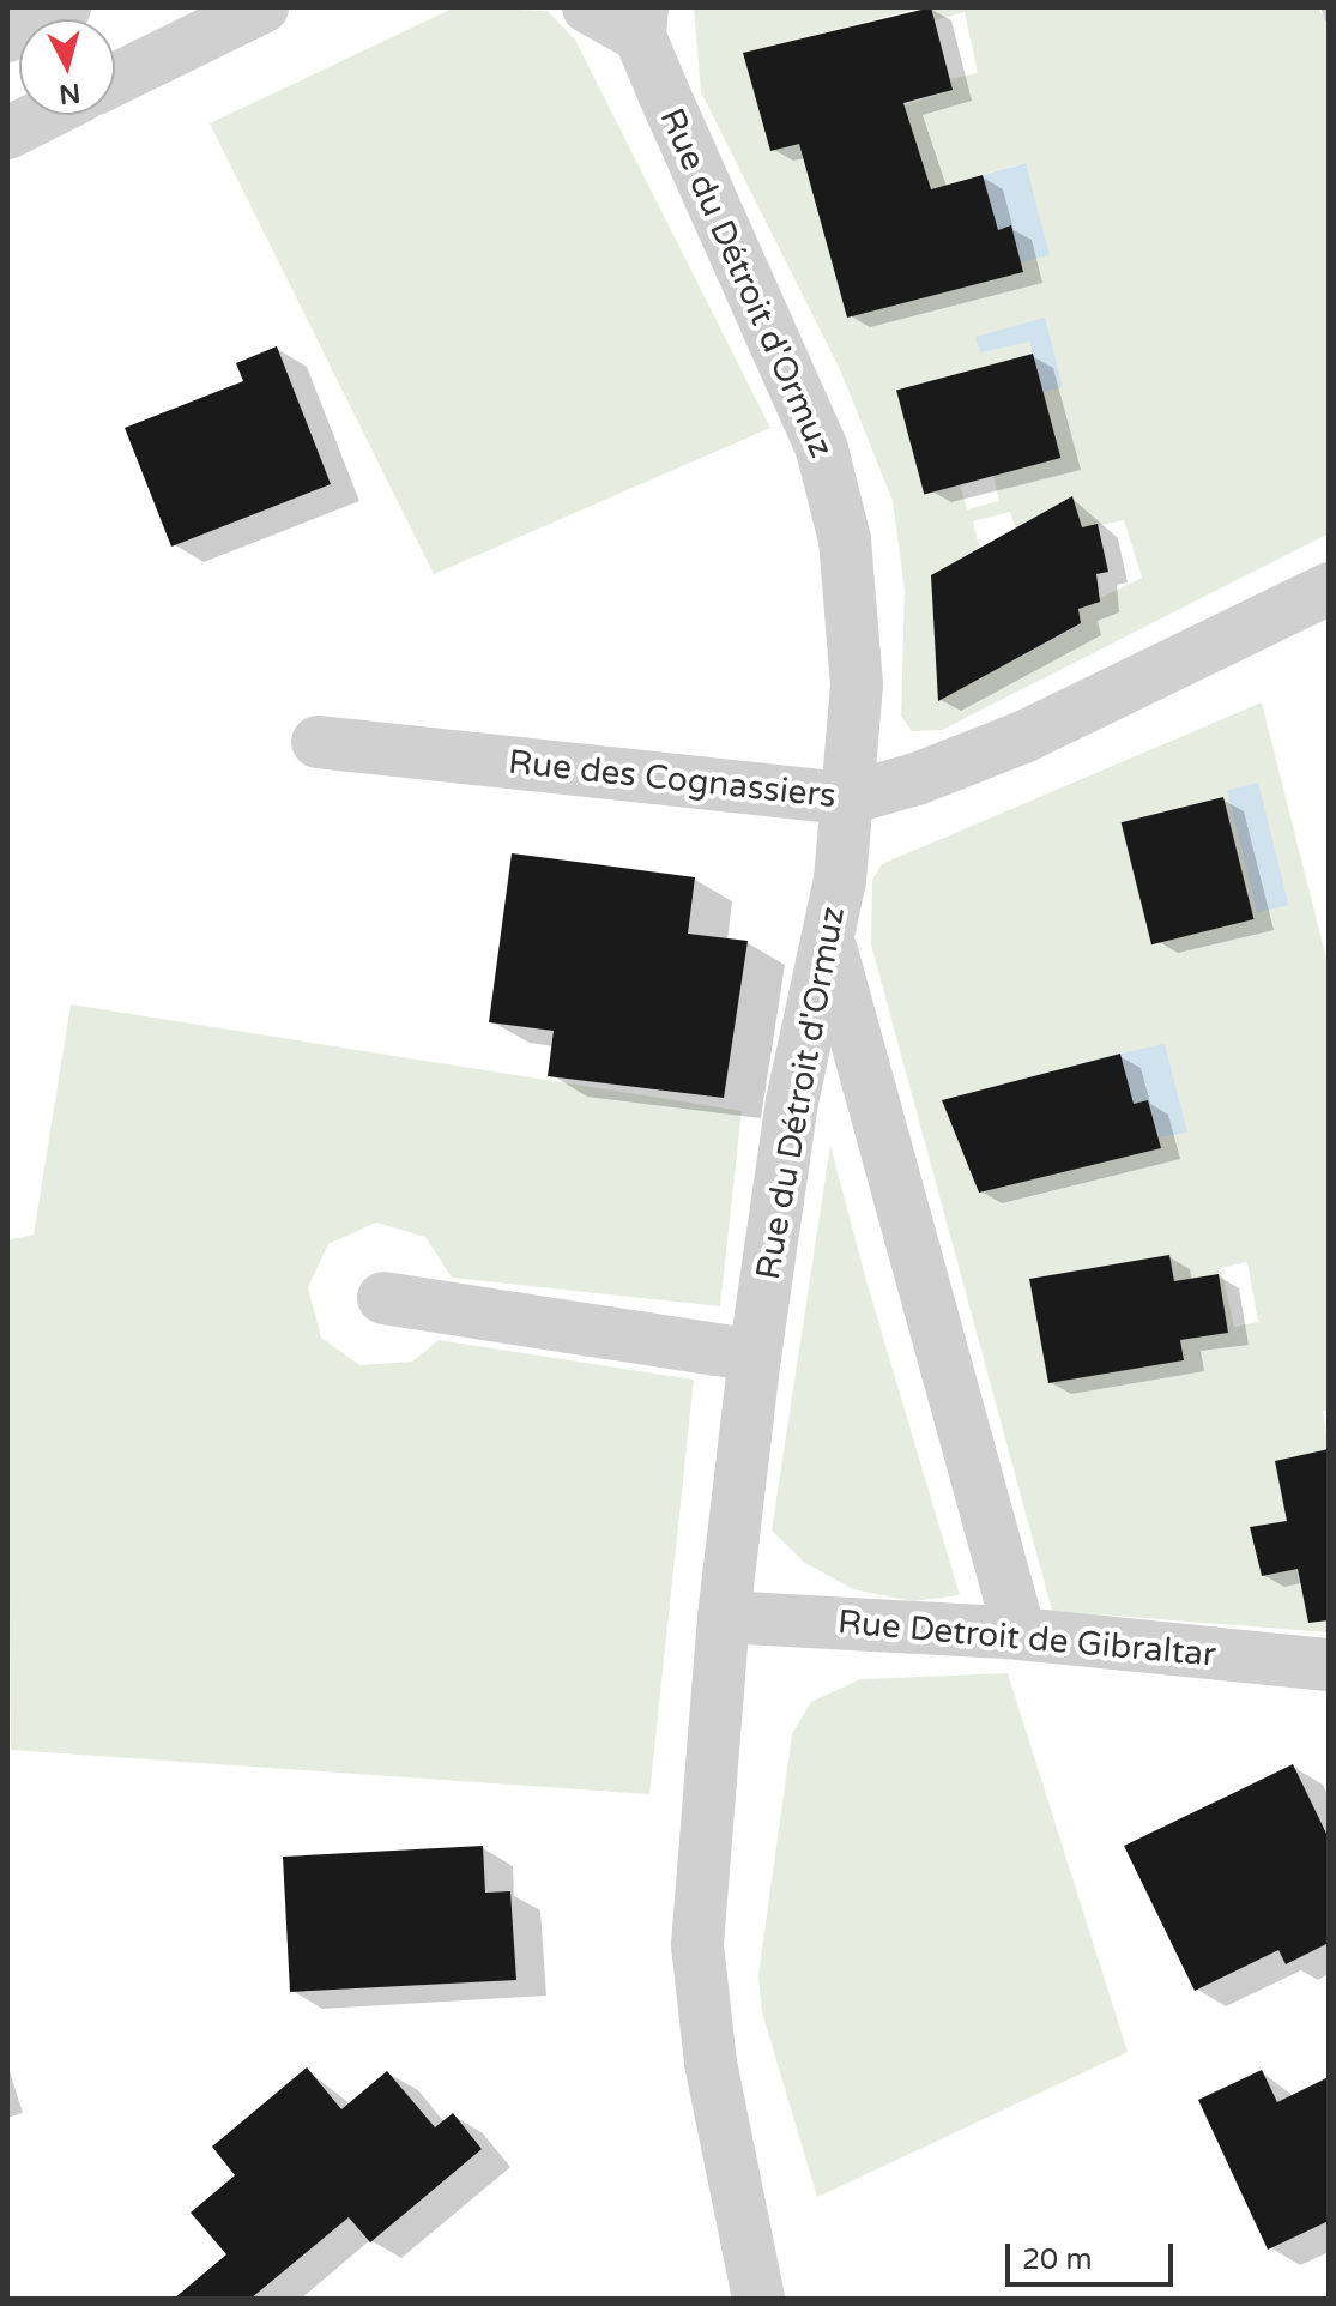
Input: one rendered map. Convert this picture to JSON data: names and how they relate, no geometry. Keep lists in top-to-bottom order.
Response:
{
  "streets": {
    "street": ["Rue du Détroit d'Ormuz", "Rue des Cognassiers", "Rue Detroit de Gibraltar"]
  },
  "crossings": [
    ["Rue du Détroit d'Ormuz", "Rue des Cognassiers"],
    ["Rue du Détroit d'Ormuz", "Rue Detroit de Gibraltar"]
  ],
  "scale_bar": "20 m",
  "north": "bottom"
}
